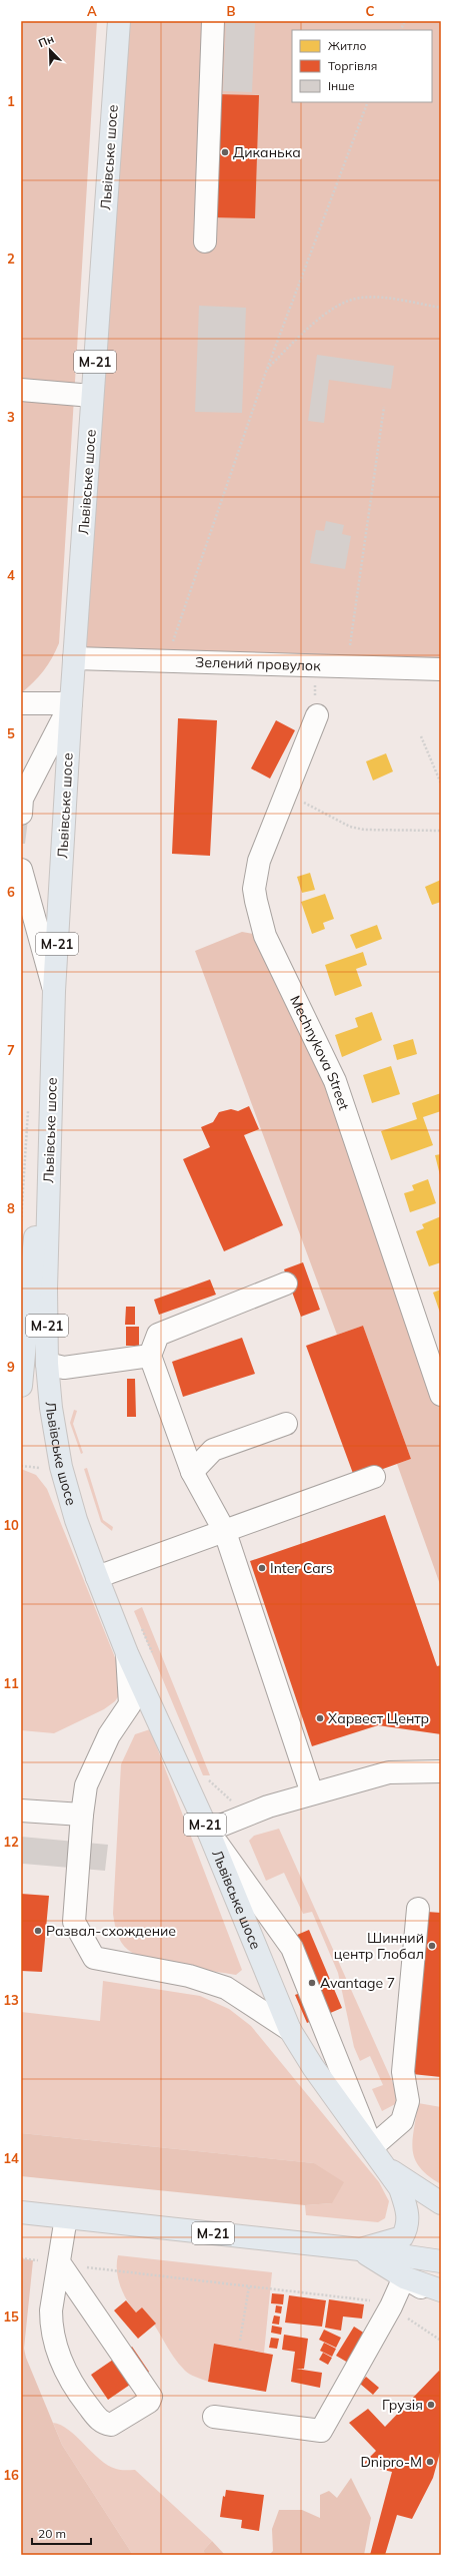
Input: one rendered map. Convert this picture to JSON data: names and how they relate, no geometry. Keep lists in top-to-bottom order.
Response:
{
  "streets": {
    "highway": ["Львівське шосе", "М-21"],
    "street": ["Зелений провулок", "Mechnykova Street"]
  },
  "crossings": [
    ["Львівське шосе", "М-21"],
    ["Львівське шосе", "Зелений провулок"]
  ],
  "places": [
    "Диканька",
    "Inter Cars",
    "Харвест Центр",
    "Развал-схождение",
    "Шинний центр Глобал",
    "Avantage 7",
    "Грузія",
    "Dnipro-M"
  ],
  "legend": ["Житло", "Торгівля", "Інше"],
  "scale_bar": "20 m",
  "north": "top left",
  "grid": {
    "columns": ["A", "B", "C"],
    "rows": [
      "1",
      "2",
      "3",
      "4",
      "5",
      "6",
      "7",
      "8",
      "9",
      "10",
      "11",
      "12",
      "13",
      "14",
      "15",
      "16"
    ]
  }
}
